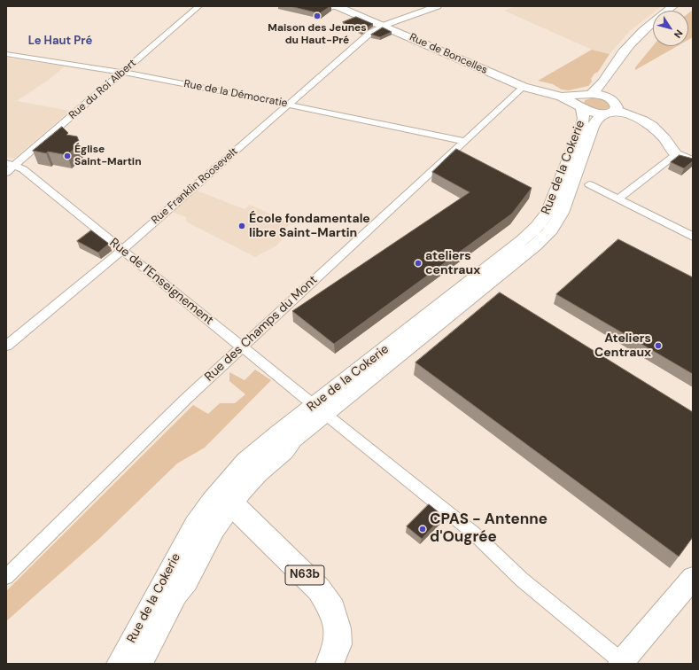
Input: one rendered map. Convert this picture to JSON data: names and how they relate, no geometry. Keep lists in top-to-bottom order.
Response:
{
  "streets": {
    "highway": ["N63b"],
    "main road": ["Rue de Boncelles", "Rue de la Cokerie"],
    "street": [
      "Rue du Roi Albert",
      "Rue de la Démocratie",
      "Rue Franklin Roosevelt",
      "Rue de l'Enseignement",
      "Rue des Champs du Mont"
    ]
  },
  "crossings": [
    ["Rue de Boncelles", "Rue de la Cokerie"],
    ["Rue de Boncelles", "Rue Franklin Roosevelt"],
    ["Rue de Boncelles", "Rue des Champs du Mont"],
    ["Rue du Roi Albert", "Rue de la Démocratie"],
    ["Rue du Roi Albert", "Rue de l'Enseignement"],
    ["Rue de la Démocratie", "Rue Franklin Roosevelt"],
    ["Rue de la Démocratie", "Rue des Champs du Mont"],
    ["Rue de la Cokerie", "Rue de l'Enseignement"],
    ["Rue de la Cokerie", "N63b"],
    ["Rue Franklin Roosevelt", "Rue de l'Enseignement"],
    ["Rue de l'Enseignement", "Rue des Champs du Mont"]
  ],
  "districts": ["Le Haut Pré"],
  "places": [
    "Maison des Jeunes du Haut-Pré",
    "Église Saint-Martin",
    "École fondamentale libre Saint-Martin",
    "ateliers centraux",
    "Ateliers Centraux",
    "CPAS - Antenne d'Ougrée"
  ],
  "north": "bottom right"
}
